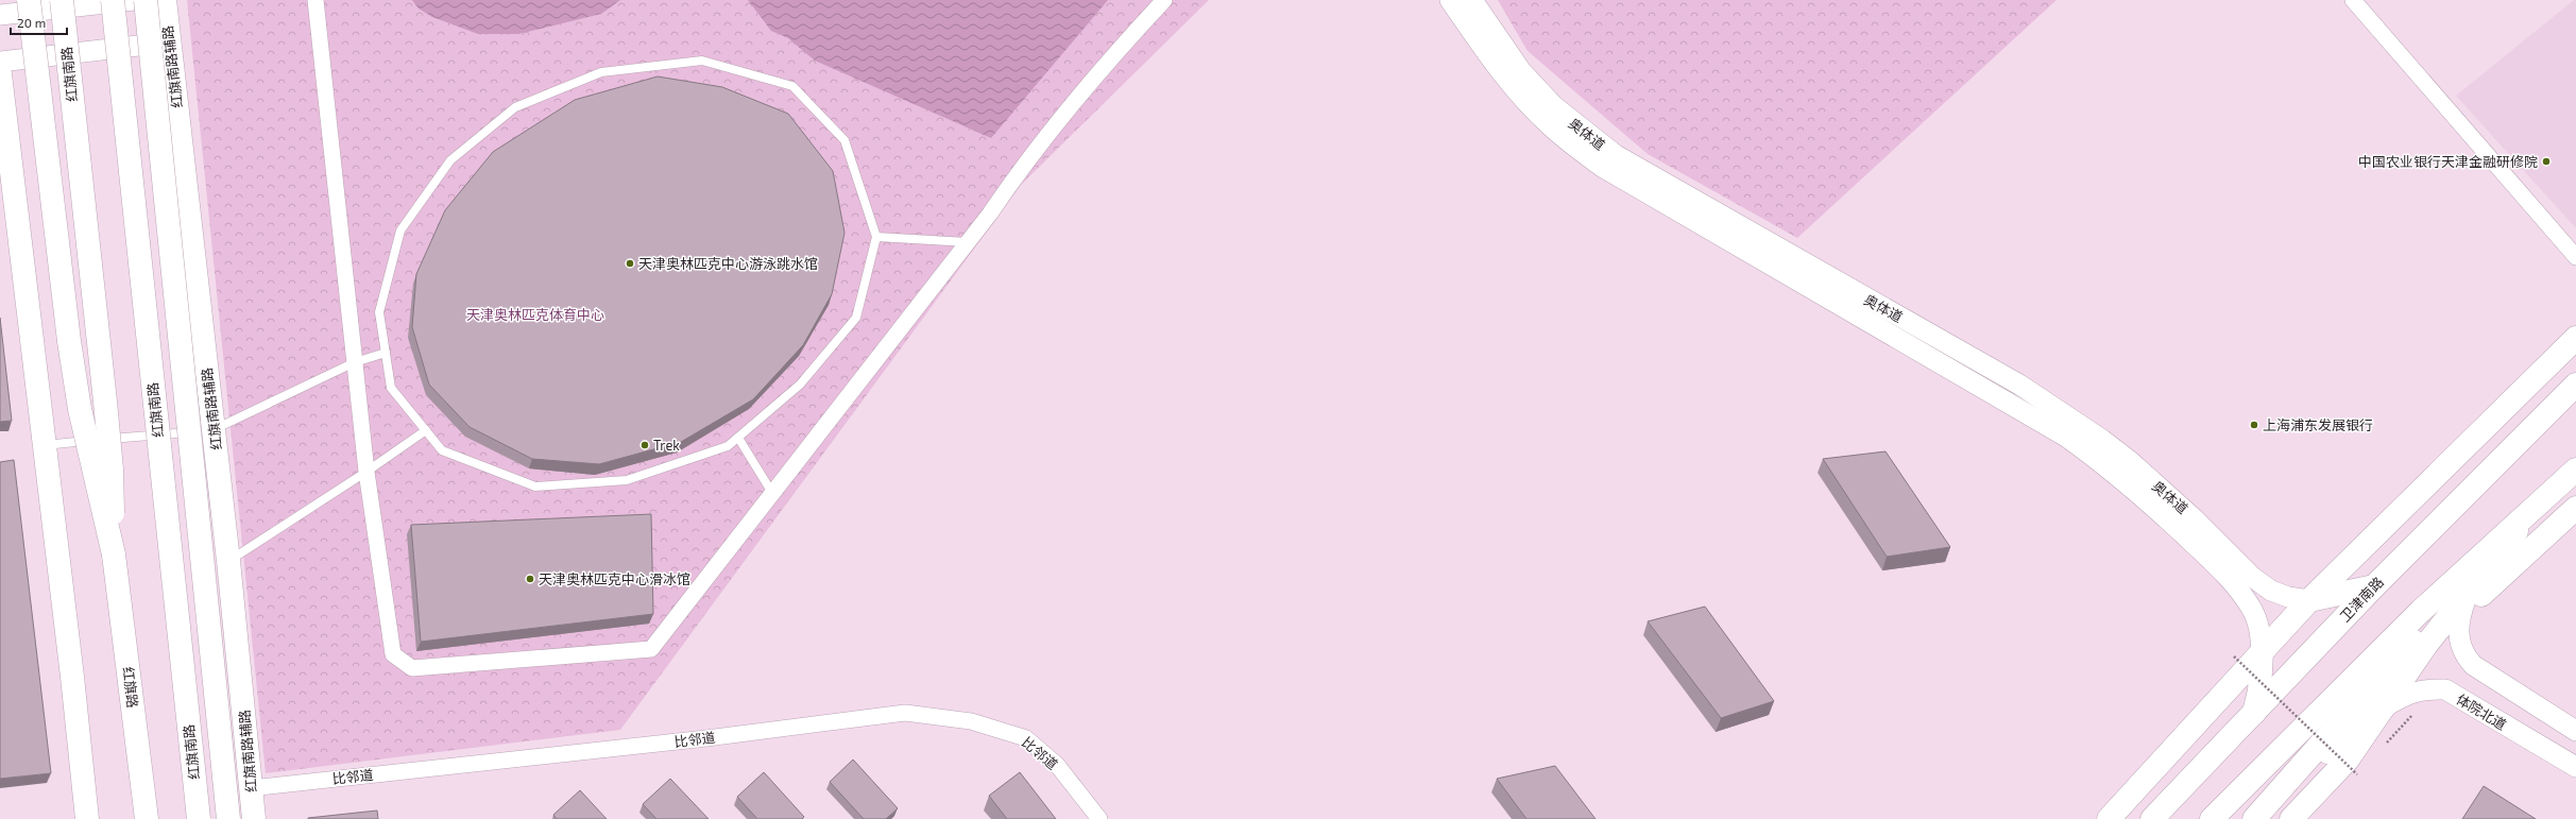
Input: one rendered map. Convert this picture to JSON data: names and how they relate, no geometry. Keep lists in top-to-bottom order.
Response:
{
  "streets": {
    "main road": [
      "红旗南路辅路",
      "红旗南路",
      "卫津南路",
      "红旗路"
    ],
    "street": ["奥体道", "体院北道", "比邻道"]
  },
  "crossings": [
    ["红旗南路辅路", "比邻道"],
    ["红旗南路", "红旗路"]
  ],
  "parks": ["天津奥林匹克体育中心"],
  "places": [
    "中国农业银行天津金融研修院",
    "天津奥林匹克中心游泳跳水馆",
    "上海浦东发展银行",
    "Trek",
    "天津奥林匹克中心滑冰馆"
  ],
  "scale_bar": "20 m"
}
